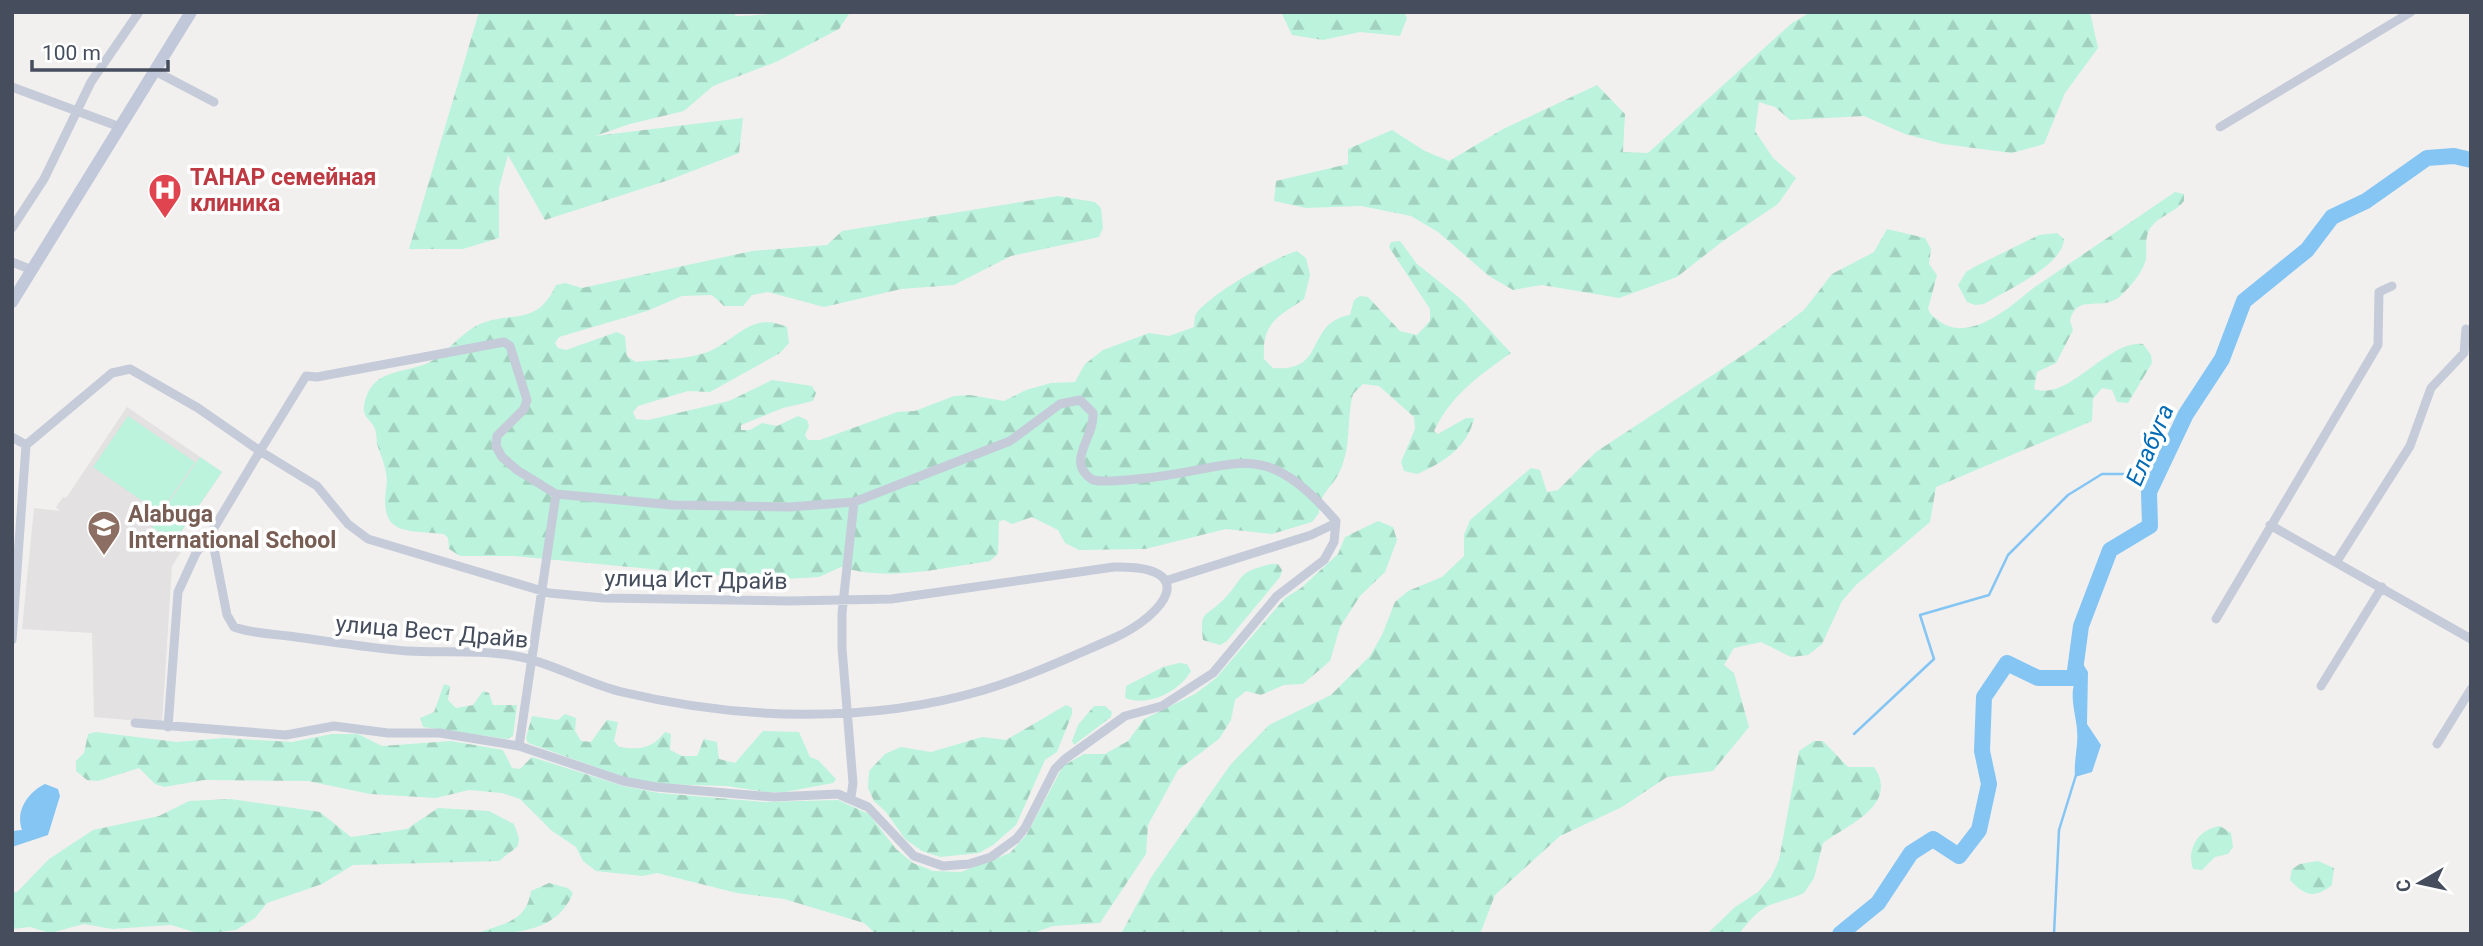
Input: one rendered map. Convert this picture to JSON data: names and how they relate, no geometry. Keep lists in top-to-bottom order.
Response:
{
  "streets": {
    "street": ["улица Ист Драйв", "улица Вест Драйв"]
  },
  "crossings": [
    ["улица Ист Драйв", "улица Вест Драйв"]
  ],
  "water": ["Елабуга"],
  "places": {
    "hospital": ["ТАНАР семейная клиника"],
    "school or university": ["Alabuga International School"]
  },
  "scale_bar": "100 m",
  "north": "left"
}
